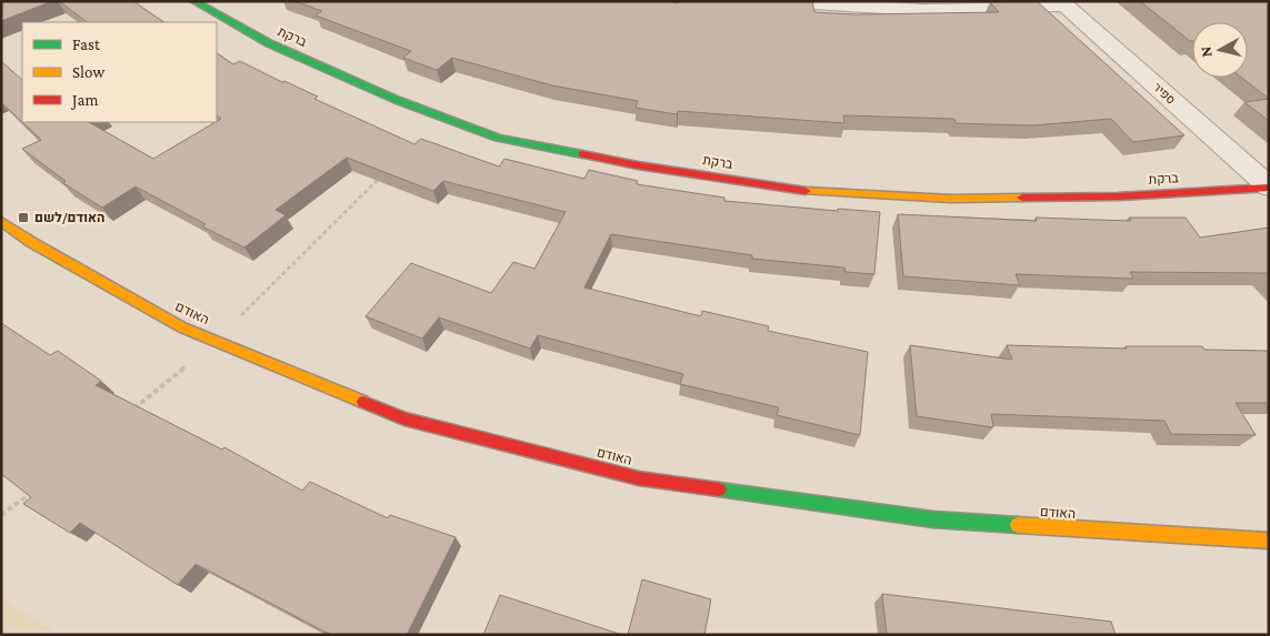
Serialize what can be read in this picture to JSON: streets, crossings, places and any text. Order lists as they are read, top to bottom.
{
  "streets": {
    "street": ["ברקת", "ספיר", "האודם"]
  },
  "crossings": [
    ["ברקת", "ספיר"]
  ],
  "places": {
    "transit": ["האודם/לשם"]
  },
  "legend": ["Fast", "Slow", "Jam"],
  "north": "left"
}
